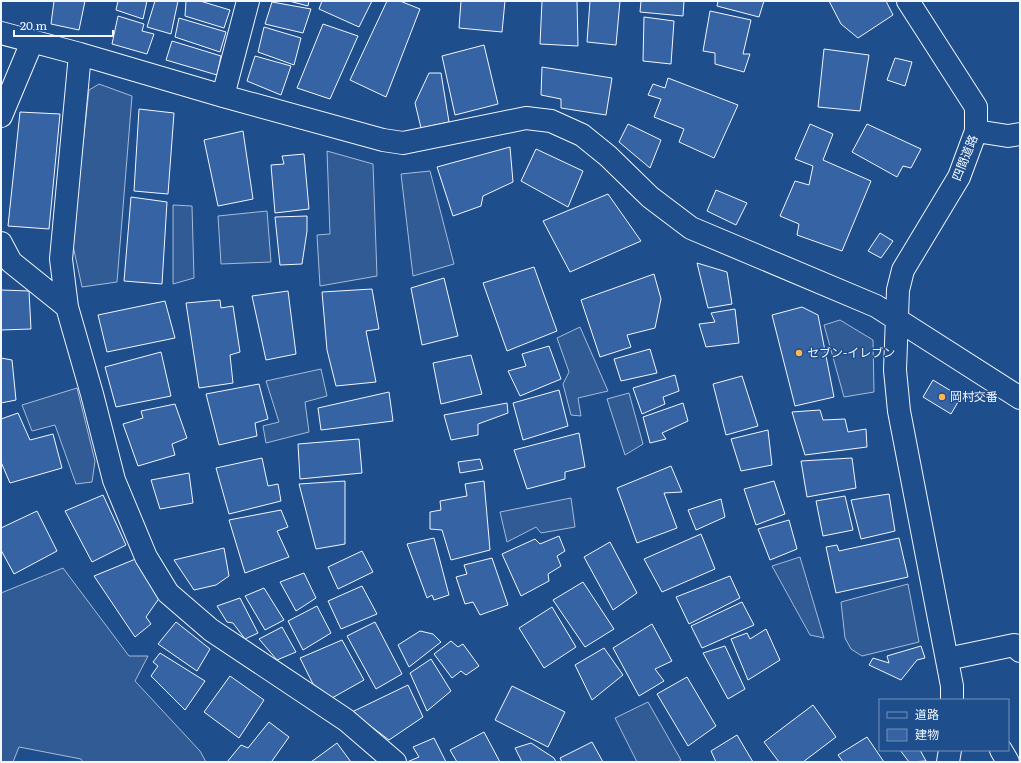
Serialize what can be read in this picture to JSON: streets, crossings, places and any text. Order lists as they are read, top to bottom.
{
  "streets": {
    "street": ["四間道路"]
  },
  "places": ["セブン-イレブン", "岡村交番"],
  "legend": ["道路", "建物"],
  "scale_bar": "20 m"
}
